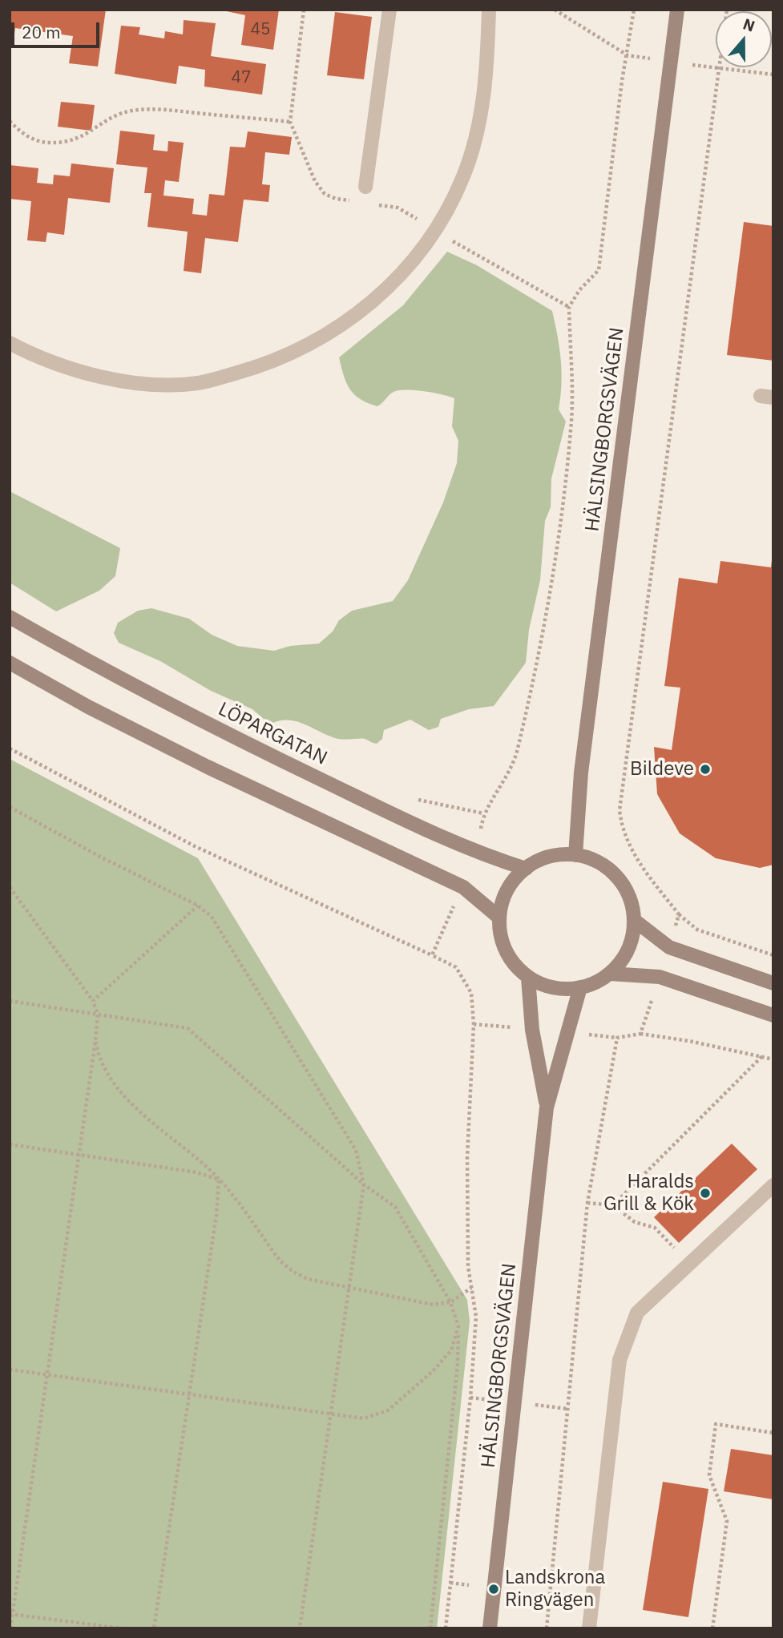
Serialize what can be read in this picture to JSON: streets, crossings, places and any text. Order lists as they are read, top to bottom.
{
  "streets": {
    "street": ["HÄLSINGBORGSVÄGEN", "LÖPARGATAN"]
  },
  "crossings": [
    ["HÄLSINGBORGSVÄGEN", "LÖPARGATAN"]
  ],
  "places": ["Bildeve", "Haralds Grill & Kök", "Landskrona Ringvägen"],
  "house_numbers": ["45", "47"],
  "scale_bar": "20 m",
  "north": "top"
}
